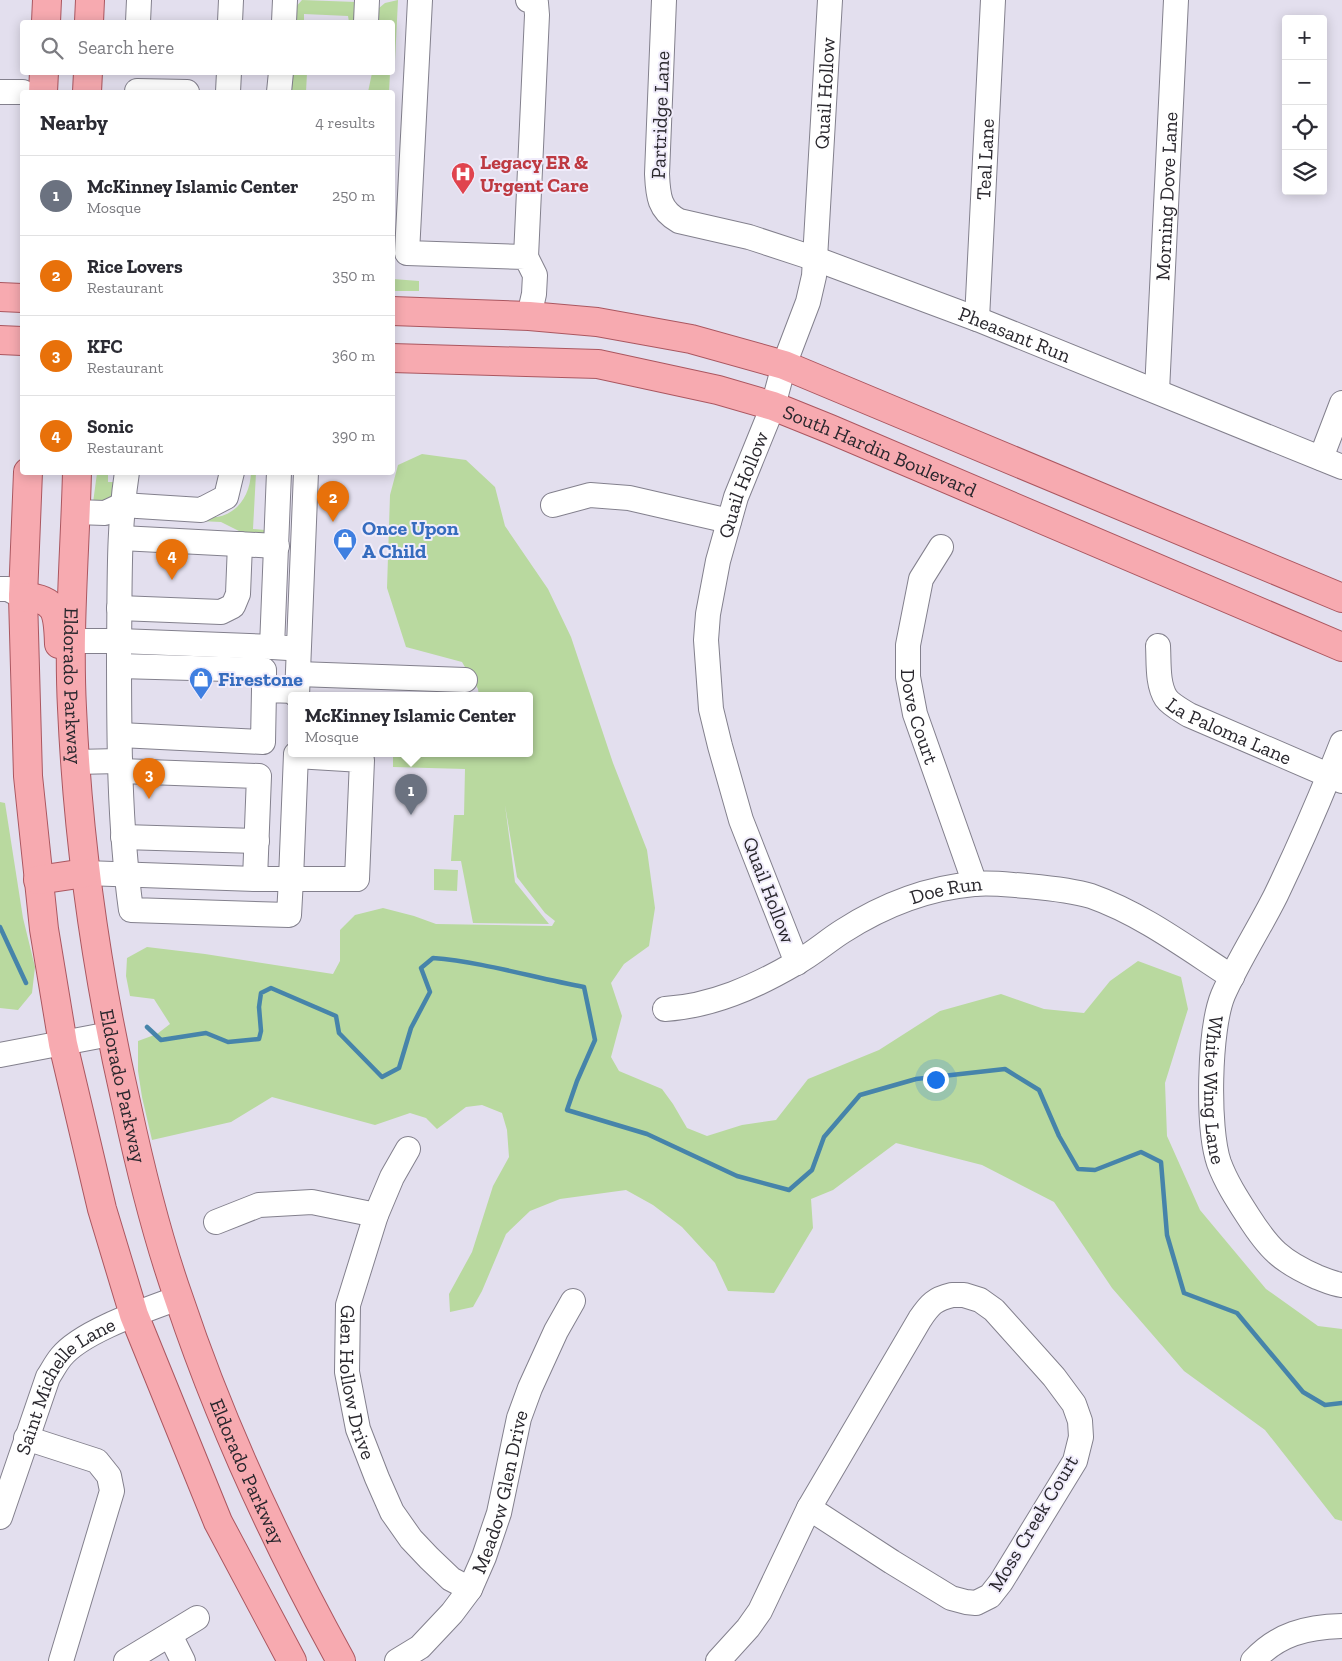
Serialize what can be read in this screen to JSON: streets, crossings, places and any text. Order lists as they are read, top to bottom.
{
  "streets": {
    "main road": ["South Hardin Boulevard", "Eldorado Parkway"],
    "street": [
      "Quail Hollow",
      "Partridge Lane",
      "Teal Lane",
      "Morning Dove Lane",
      "Pheasant Run",
      "Dove Court",
      "La Paloma Lane",
      "Doe Run",
      "White Wing Lane",
      "Glen Hollow Drive",
      "Saint Michelle Lane",
      "Meadow Glen Drive",
      "Moss Creek Court"
    ]
  },
  "crossings": [
    ["Quail Hollow", "Pheasant Run"],
    ["Quail Hollow", "South Hardin Boulevard"],
    ["Quail Hollow", "Doe Run"],
    ["Partridge Lane", "Pheasant Run"],
    ["Teal Lane", "Pheasant Run"],
    ["Morning Dove Lane", "Pheasant Run"],
    ["Eldorado Parkway", "Saint Michelle Lane"],
    ["Dove Court", "Doe Run"],
    ["La Paloma Lane", "White Wing Lane"],
    ["Doe Run", "White Wing Lane"],
    ["Glen Hollow Drive", "Meadow Glen Drive"]
  ],
  "places": {
    "hospital": ["Legacy ER & Urgent Care"],
    "shop": ["Once Upon A Child", "Firestone"]
  },
  "page": {
    "map_buttons": ["+", "−"],
    "search": "Search here",
    "heading": ["Nearby", "4 results"],
    "list": [
      {
        "mark": "1",
        "name": "McKinney Islamic Center",
        "note": "Mosque",
        "value": "250 m"
      },
      {
        "mark": "2",
        "name": "Rice Lovers",
        "note": "Restaurant",
        "value": "350 m"
      },
      {
        "mark": "3",
        "name": "KFC",
        "note": "Restaurant",
        "value": "360 m"
      },
      {
        "mark": "4",
        "name": "Sonic",
        "note": "Restaurant",
        "value": "390 m"
      }
    ],
    "pins": [
      "2",
      "4",
      "3",
      "1"
    ],
    "popup": ["McKinney Islamic Center", "Mosque"]
  }
}
